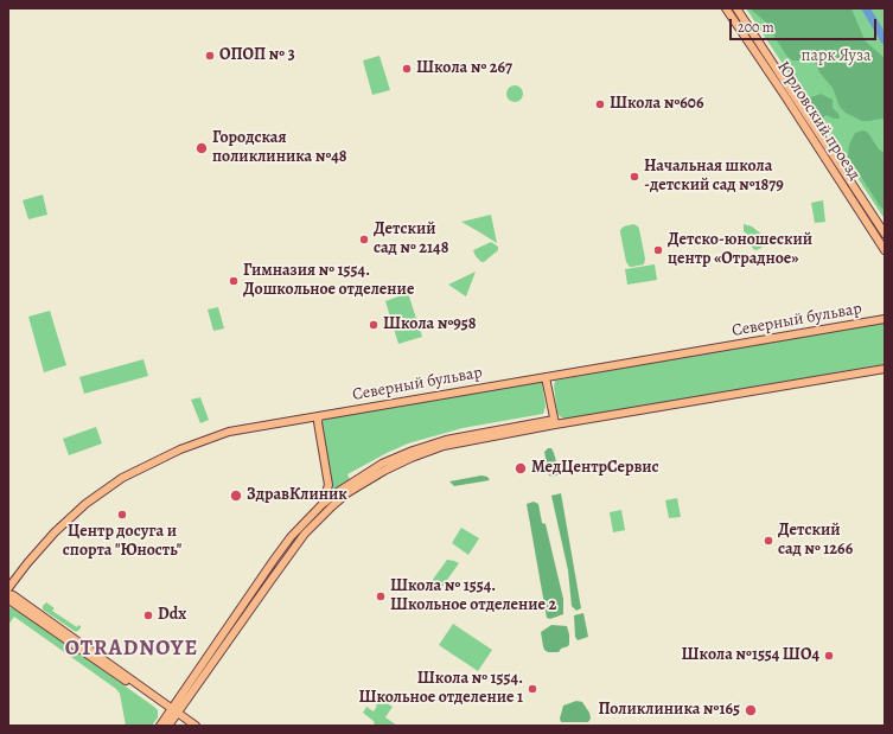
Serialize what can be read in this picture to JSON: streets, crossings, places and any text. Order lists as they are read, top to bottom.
{
  "streets": {
    "main road": ["Юрловский проезд", "Северный бульвар"]
  },
  "districts": ["OTRADNOYE"],
  "parks": ["парк Яуза"],
  "places": [
    "ОПОП № 3",
    "Школа № 267",
    "Школа №606",
    "Городская поликлиника №48",
    "Начальная школа -детский сад №1879",
    "Детский сад № 2148",
    "Детско-юношеский центр «Отрадное»",
    "Гимназия № 1554. Дошкольное отделение",
    "Школа №958",
    "МедЦентрСервис",
    "ЗдравКлиник",
    "Центр досуга и спорта \"Юность\"",
    "Детский сад № 1266",
    "Школа № 1554. Школьное отделение 2",
    "Ddx",
    "Школа №1554 ШО4",
    "Школа № 1554. Школьное отделение 1",
    "Поликлиника №165"
  ],
  "scale_bar": "200 m"
}
